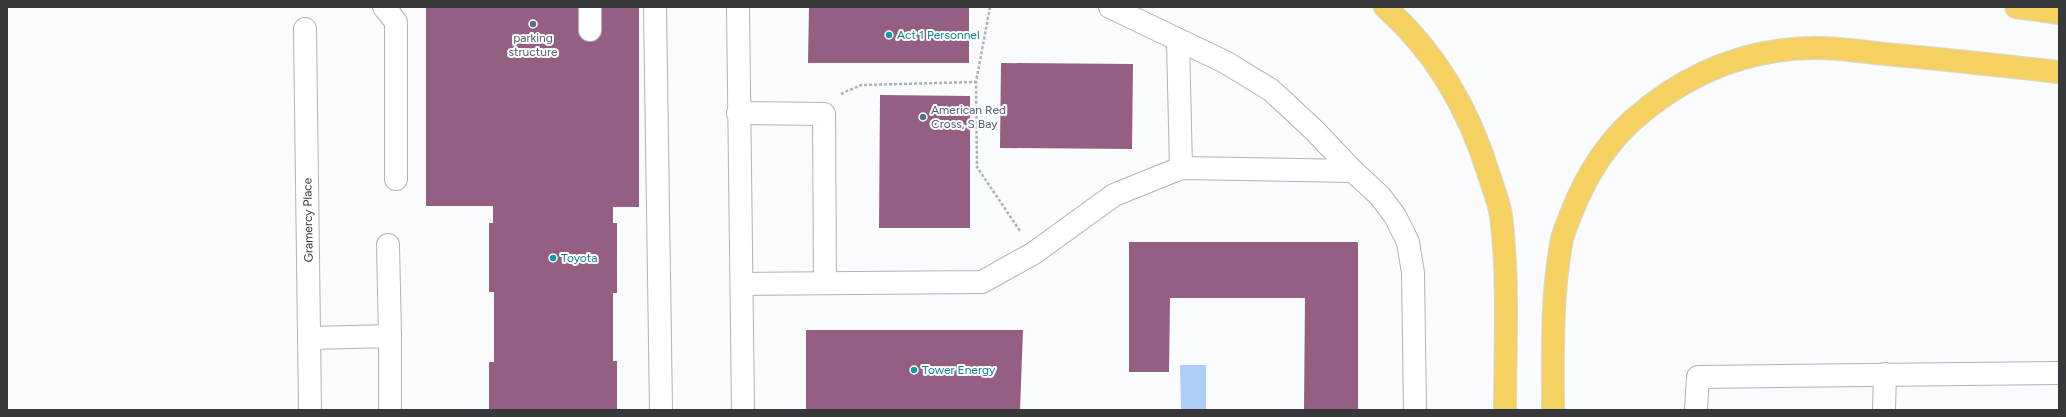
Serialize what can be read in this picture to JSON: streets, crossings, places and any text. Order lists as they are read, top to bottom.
{
  "streets": {
    "street": ["Gramercy Place"]
  },
  "places": [
    "parking structure",
    "Act 1 Personnel",
    "American Red Cross, S Bay",
    "Toyota",
    "Tower Energy"
  ]
}
